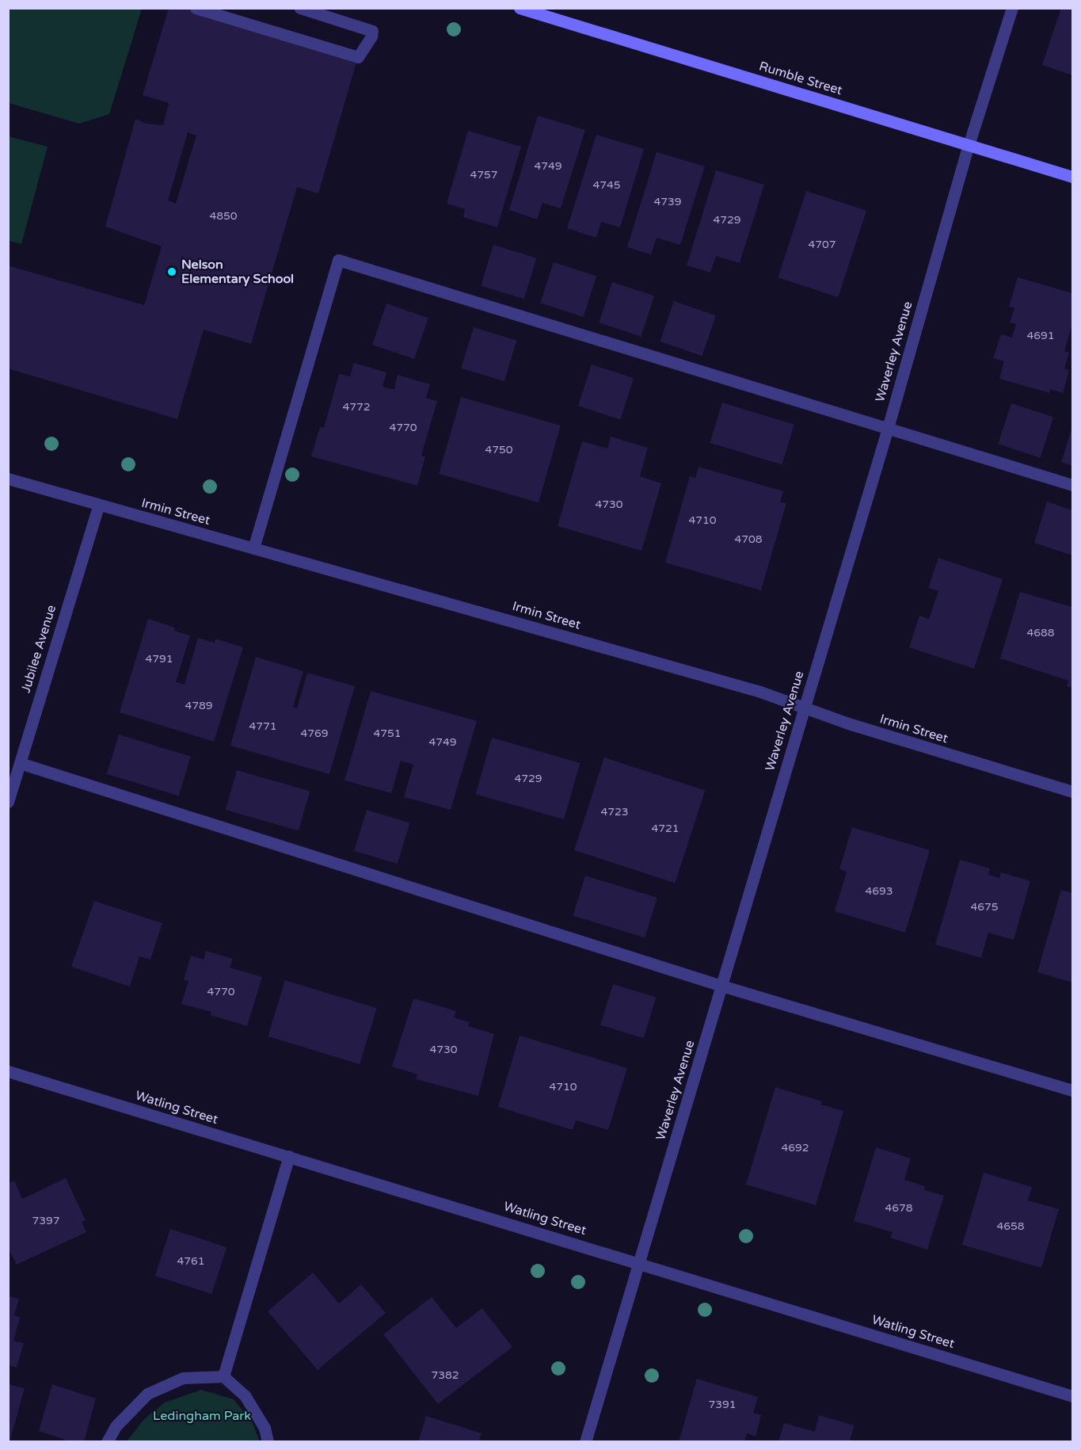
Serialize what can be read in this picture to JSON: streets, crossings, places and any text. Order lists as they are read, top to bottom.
{
  "streets": {
    "street": [
      "Rumble Street",
      "Waverley Avenue",
      "Irmin Street",
      "Jubilee Avenue",
      "Watling Street"
    ]
  },
  "crossings": [
    ["Rumble Street", "Waverley Avenue"],
    ["Waverley Avenue", "Irmin Street"],
    ["Waverley Avenue", "Watling Street"],
    ["Irmin Street", "Jubilee Avenue"]
  ],
  "parks": ["Ledingham Park"],
  "places": ["Nelson Elementary School"],
  "house_numbers": [
    "4749",
    "4757",
    "4745",
    "4739",
    "4850",
    "4729",
    "4707",
    "4691",
    "4772",
    "4770",
    "4750",
    "4730",
    "4710",
    "4708",
    "4688",
    "4791",
    "4789",
    "4771",
    "4769",
    "4751",
    "4749",
    "4729",
    "4723",
    "4721",
    "4693",
    "4675",
    "4770",
    "4730",
    "4710",
    "4692",
    "4678",
    "7397",
    "4658",
    "4761",
    "7382",
    "7391"
  ]
}
